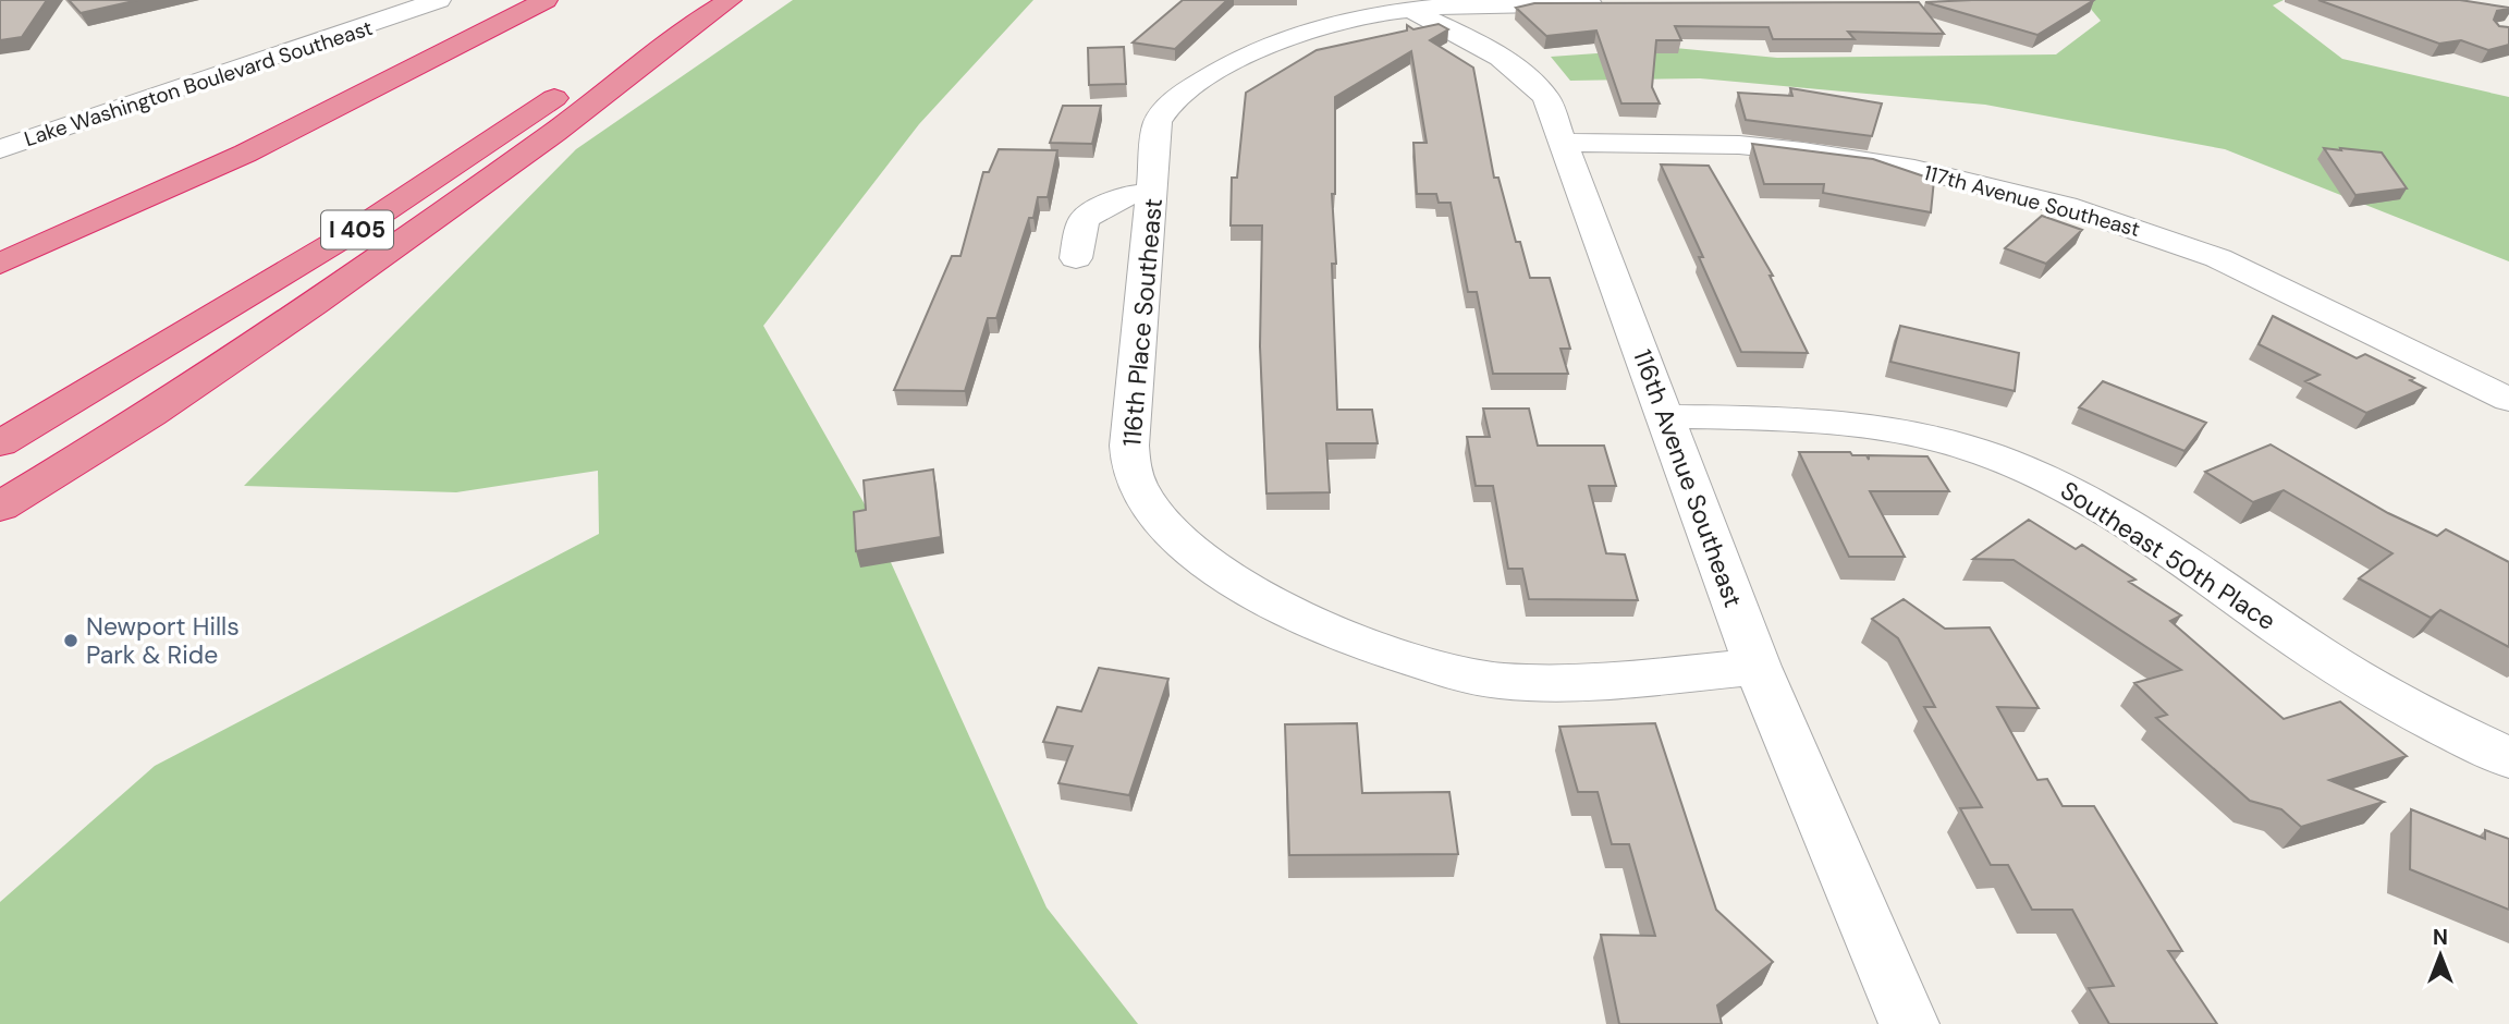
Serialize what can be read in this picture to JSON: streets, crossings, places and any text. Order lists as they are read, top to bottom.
{
  "streets": {
    "highway": ["I 405"],
    "street": [
      "Lake Washington Boulevard Southeast",
      "117th Avenue Southeast",
      "116th Place Southeast",
      "116th Avenue Southeast",
      "Southeast 50th Place"
    ]
  },
  "crossings": [
    ["117th Avenue Southeast", "116th Avenue Southeast"],
    ["116th Place Southeast", "116th Avenue Southeast"],
    ["116th Avenue Southeast", "Southeast 50th Place"]
  ],
  "places": ["Newport Hills Park & Ride"],
  "north": "top"
}
